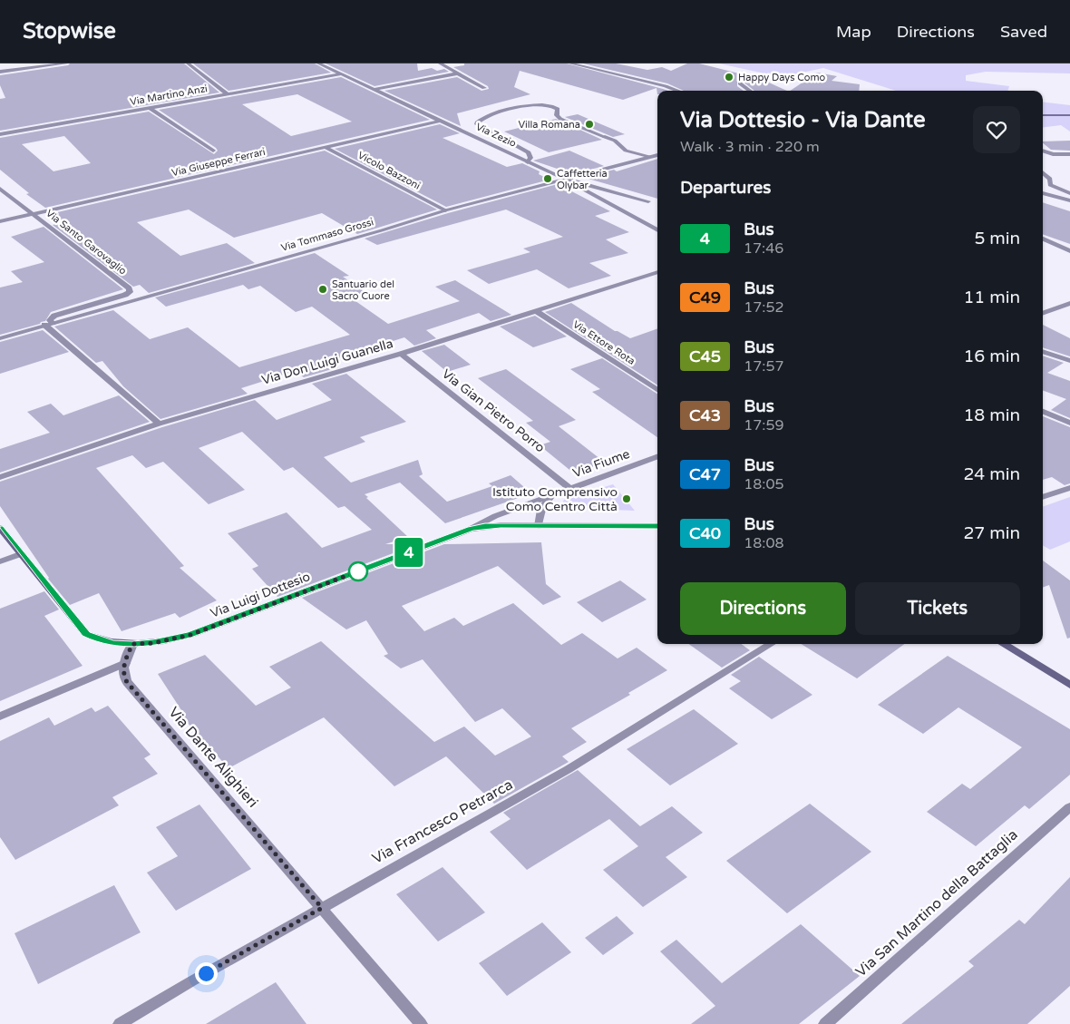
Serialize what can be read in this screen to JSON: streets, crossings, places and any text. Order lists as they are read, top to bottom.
{
  "streets": {
    "main road": ["Via Luigi Dottesio"],
    "street": [
      "Via Martino Anzi",
      "Via Zezio",
      "Via Giuseppe Ferrari",
      "Vicolo Bazzoni",
      "Via Tommaso Grossi",
      "Via Santo Garovaglio",
      "Via Ettore Rota",
      "Via Don Luigi Guanella",
      "Via Gian Pietro Porro",
      "Via Fiume",
      "Via Dante Alighieri",
      "Via Francesco Petrarca",
      "Via San Martino della Battaglia"
    ]
  },
  "crossings": [
    ["Via Martino Anzi", "Via Zezio"],
    ["Via Zezio", "Via Giuseppe Ferrari"],
    ["Via Zezio", "Via Tommaso Grossi"],
    ["Via Giuseppe Ferrari", "Vicolo Bazzoni"],
    ["Via Giuseppe Ferrari", "Via Santo Garovaglio"],
    ["Vicolo Bazzoni", "Via Tommaso Grossi"],
    ["Via Tommaso Grossi", "Via Santo Garovaglio"],
    ["Via Ettore Rota", "Via Don Luigi Guanella"],
    ["Via Don Luigi Guanella", "Via Gian Pietro Porro"],
    ["Via Gian Pietro Porro", "Via Fiume"],
    ["Via Fiume", "Via Luigi Dottesio"],
    ["Via Dante Alighieri", "Via Francesco Petrarca"]
  ],
  "places": [
    "Happy Days Como",
    "Villa Romana",
    "Caffetteria Olybar",
    "Santuario del Sacro Cuore",
    "Istituto Comprensivo Como Centro Città"
  ],
  "lines": ["bus line 4"],
  "page": {
    "header": "Stopwise",
    "nav": ["Map", "Directions", "Saved"],
    "on_map": "4",
    "heading": [
      ["Via Dottesio - Via Dante", "Walk · 3 min · 220 m"],
      "Departures"
    ],
    "list": [
      {
        "mark": "4",
        "name": "Bus",
        "note": "17:46",
        "value": "5 min"
      },
      {
        "mark": "C49",
        "name": "Bus",
        "note": "17:52",
        "value": "11 min"
      },
      {
        "mark": "C45",
        "name": "Bus",
        "note": "17:57",
        "value": "16 min"
      },
      {
        "mark": "C43",
        "name": "Bus",
        "note": "17:59",
        "value": "18 min"
      },
      {
        "mark": "C47",
        "name": "Bus",
        "note": "18:05",
        "value": "24 min"
      },
      {
        "mark": "C40",
        "name": "Bus",
        "note": "18:08",
        "value": "27 min"
      }
    ],
    "buttons": ["Directions", "Tickets"]
  }
}
